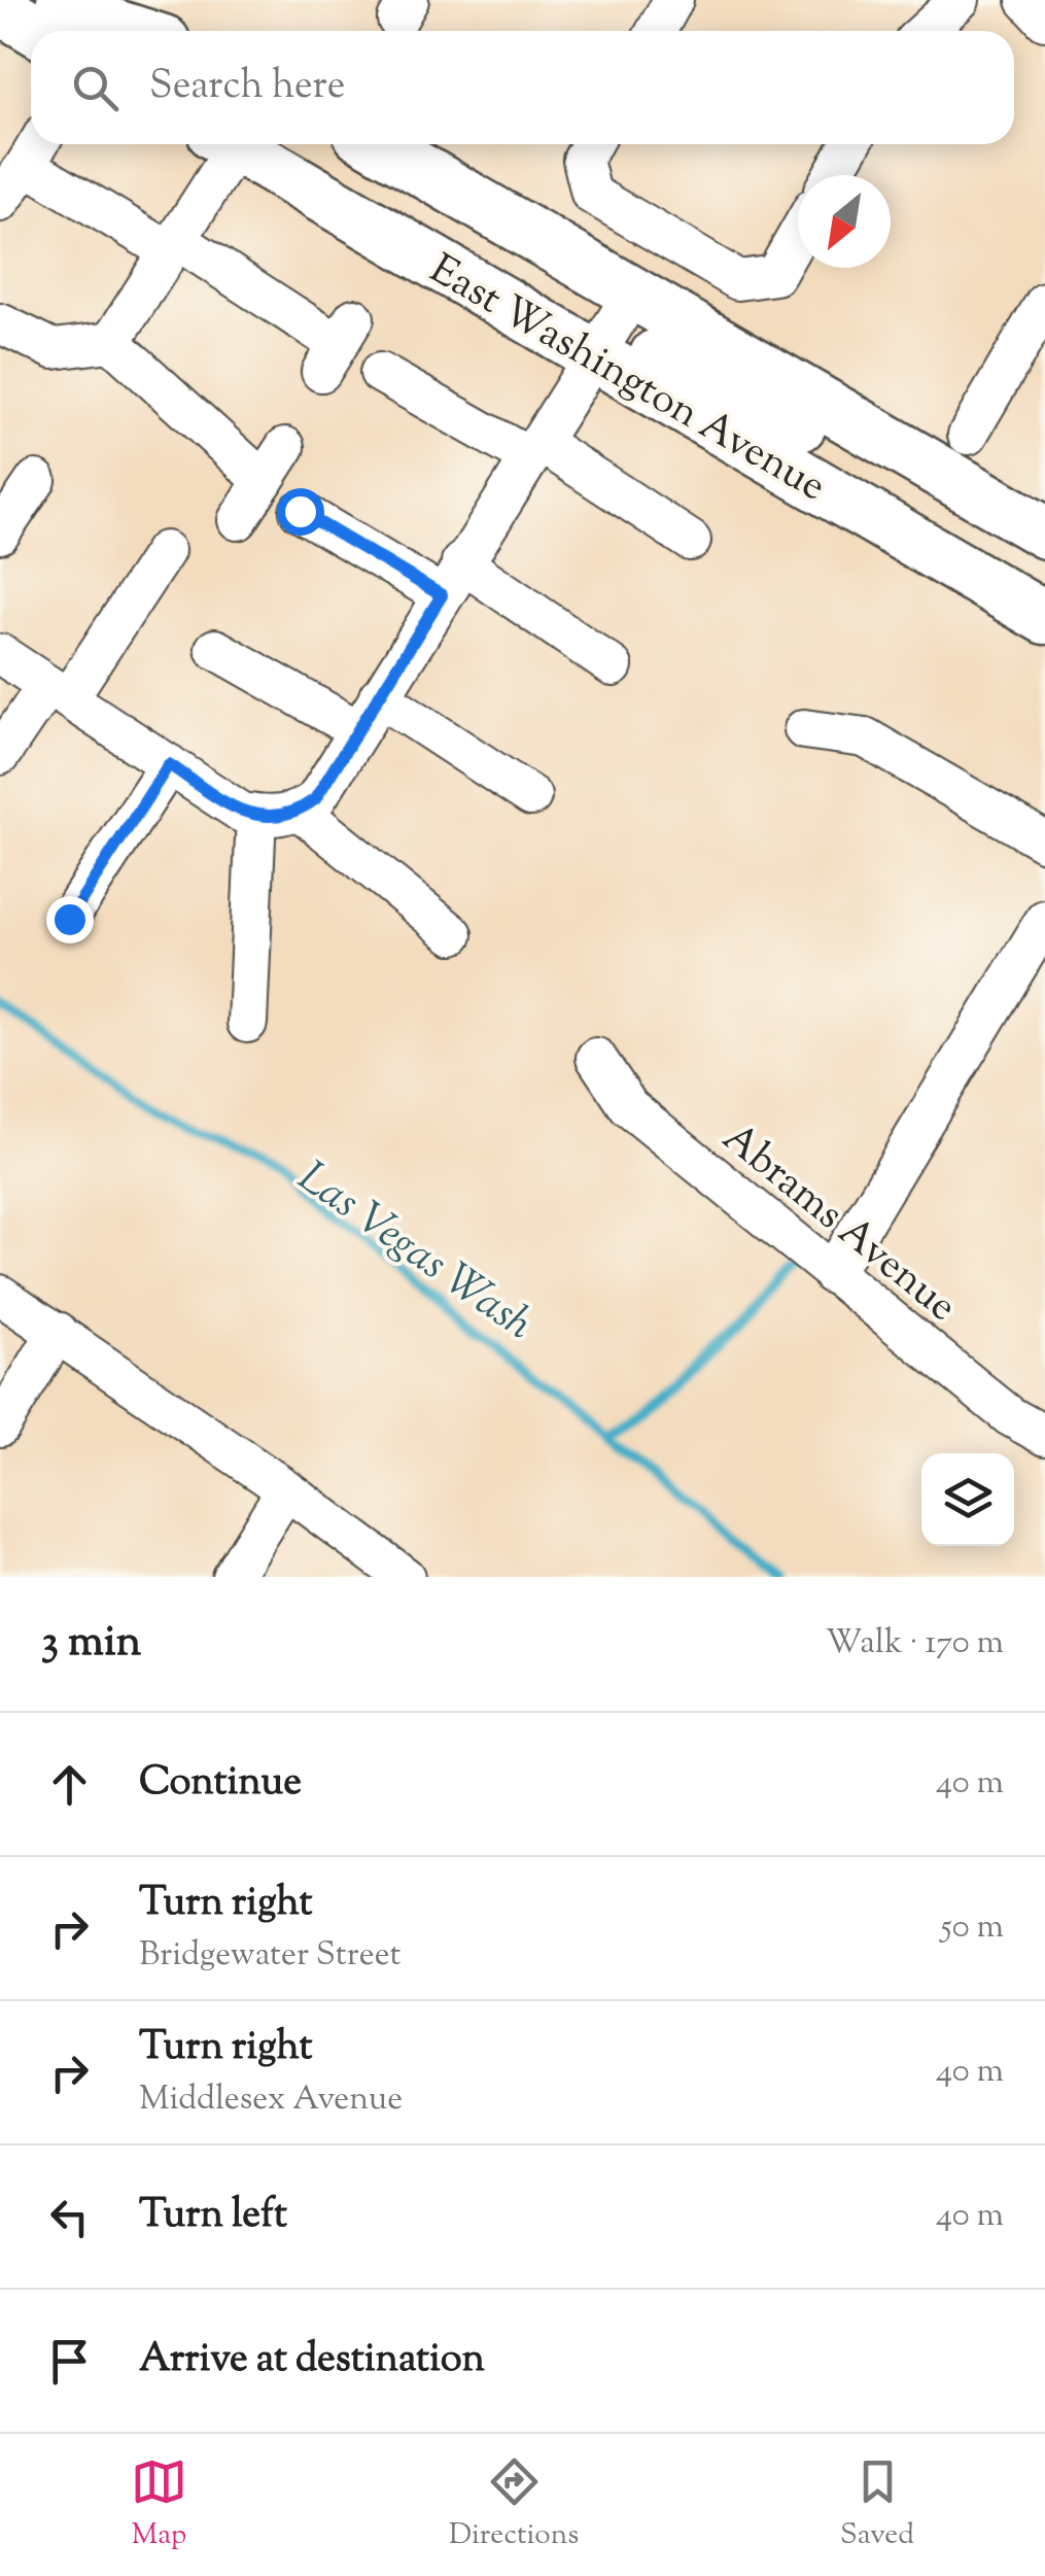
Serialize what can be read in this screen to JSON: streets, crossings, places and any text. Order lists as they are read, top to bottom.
{
  "streets": {
    "main road": ["East Washington Avenue"],
    "street": ["Abrams Avenue"]
  },
  "water": ["Las Vegas Wash"],
  "north": "bottom left",
  "page": {
    "search": "Search here",
    "heading": ["3 min", "Walk · 170 m"],
    "list": [
      ["Continue", "40 m"],
      ["Turn right", "Bridgewater Street", "50 m"],
      ["Turn right", "Middlesex Avenue", "40 m"],
      ["Turn left", "40 m"],
      "Arrive at destination"
    ],
    "nav": ["Map", "Directions", "Saved"]
  }
}
